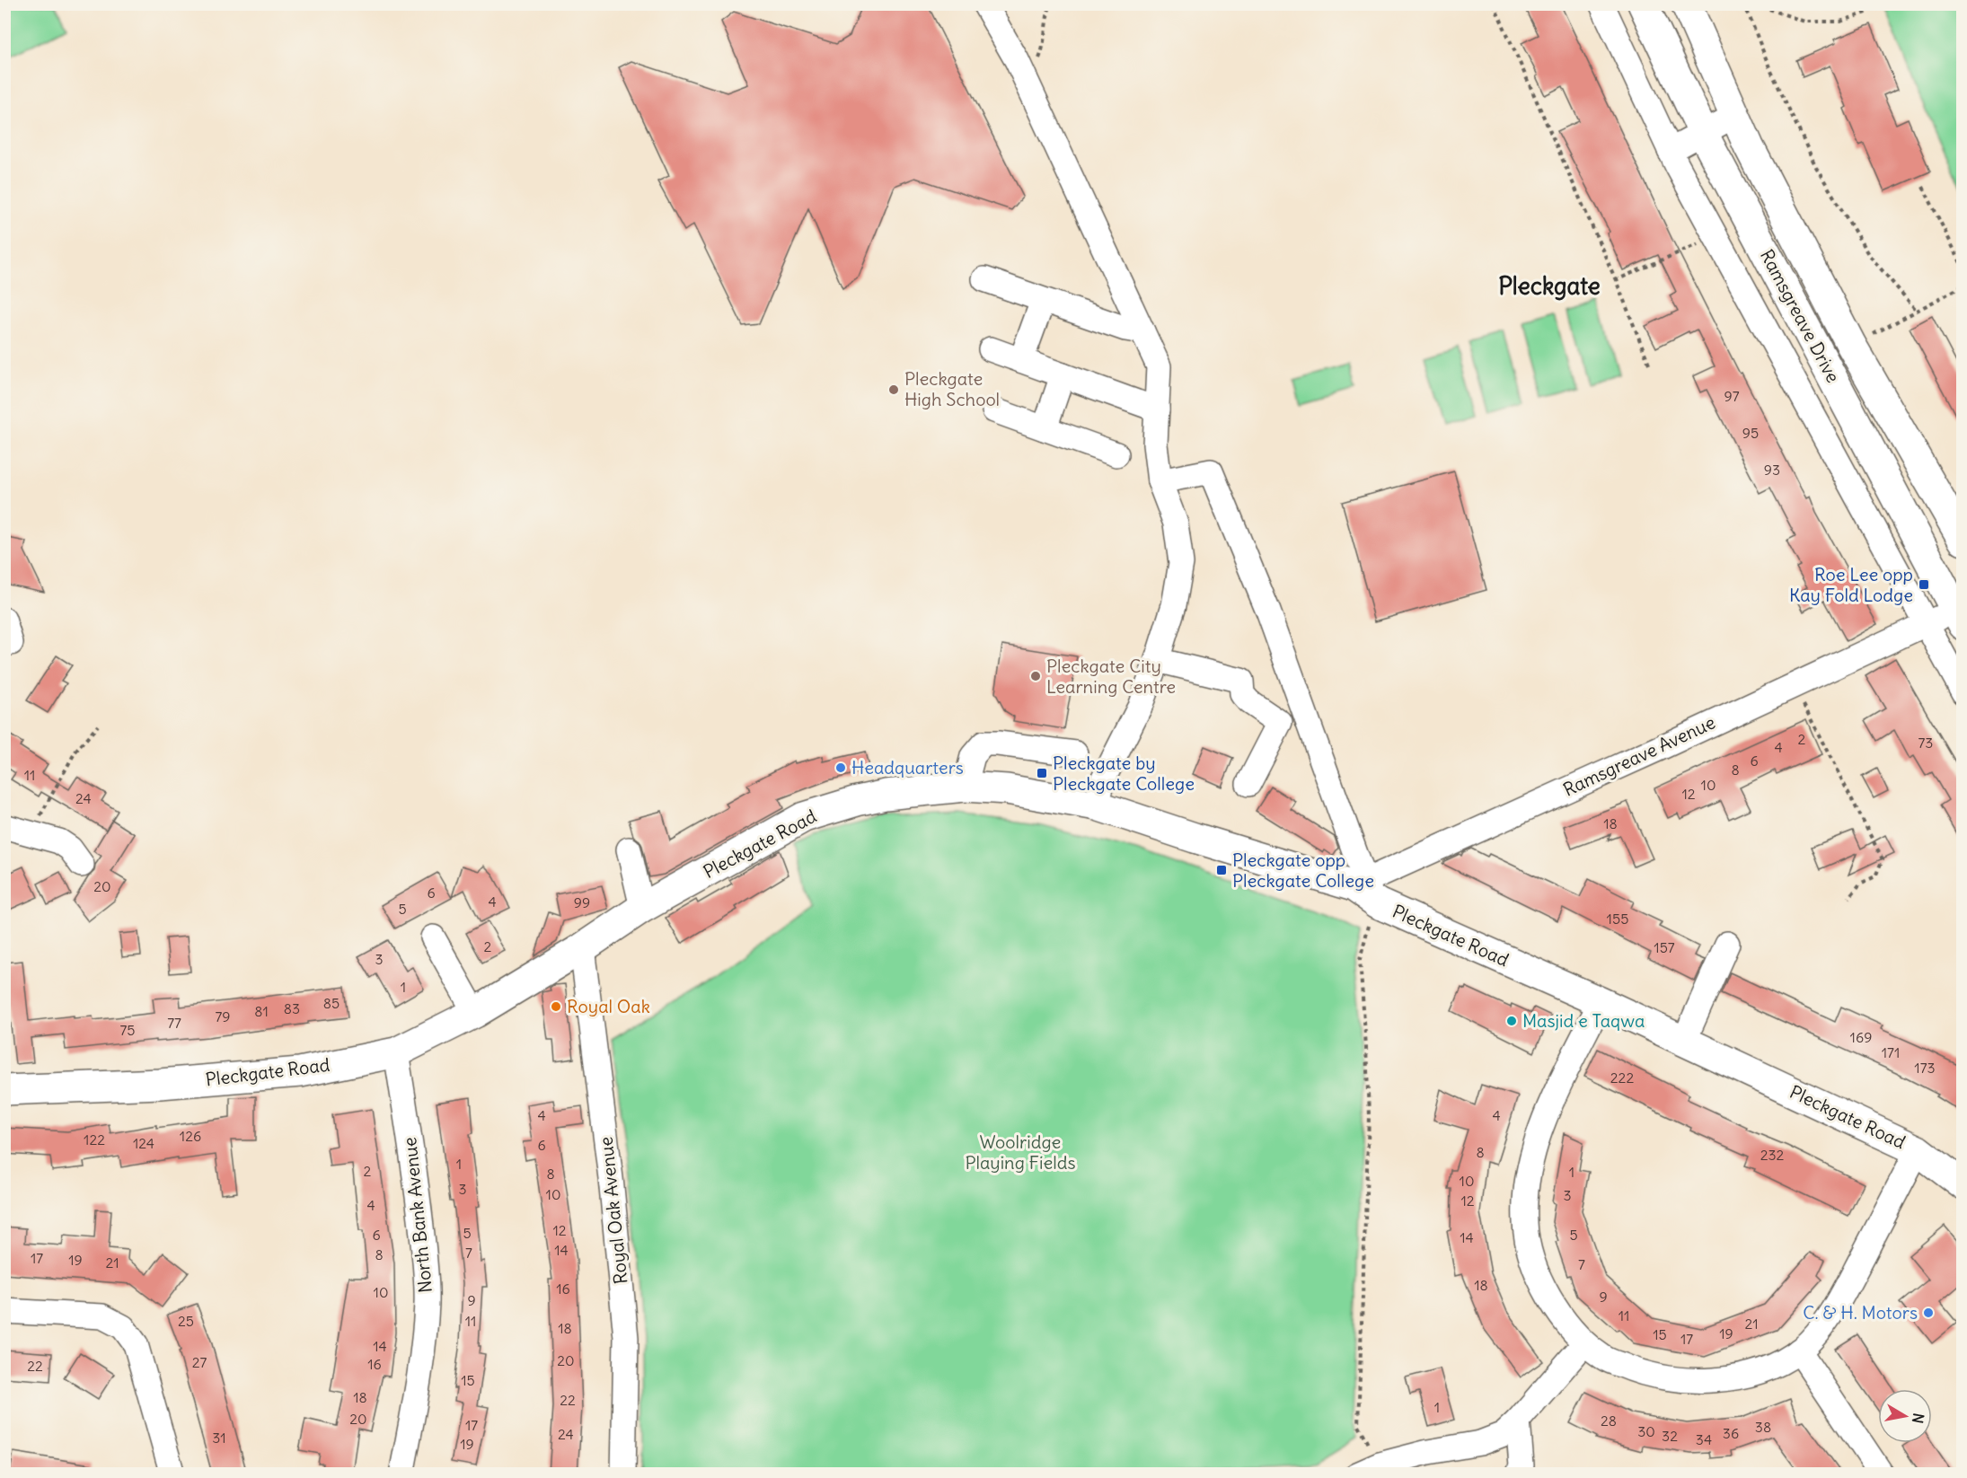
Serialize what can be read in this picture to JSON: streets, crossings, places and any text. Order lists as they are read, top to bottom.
{
  "streets": {
    "main road": ["Ramsgreave Drive", "Pleckgate Road"],
    "street": ["Ramsgreave Avenue", "Royal Oak Avenue", "North Bank Avenue"]
  },
  "crossings": [
    ["Ramsgreave Drive", "Ramsgreave Avenue"],
    ["Ramsgreave Avenue", "Pleckgate Road"],
    ["Pleckgate Road", "Royal Oak Avenue"],
    ["Pleckgate Road", "North Bank Avenue"]
  ],
  "districts": ["Pleckgate"],
  "parks": ["Woolridge Playing Fields"],
  "places": {
    "other": [
      "Pleckgate High School",
      "Pleckgate City Learning Centre",
      "Headquarters",
      "Royal Oak",
      "Masjid e Taqwa",
      "C. & H. Motors"
    ],
    "transit": ["Roe Lee opp Kay Fold Lodge", "Pleckgate by Pleckgate College", "Pleckgate opp Pleckgate College"]
  },
  "house_numbers": [
    "97",
    "95",
    "93",
    "2",
    "73",
    "4",
    "6",
    "8",
    "11",
    "10",
    "12",
    "24",
    "18",
    "20",
    "6",
    "4",
    "99",
    "5",
    "155",
    "2",
    "157",
    "3",
    "1",
    "85",
    "83",
    "81",
    "79",
    "77",
    "75",
    "169",
    "171",
    "173",
    "222",
    "4",
    "4",
    "126",
    "122",
    "124",
    "6",
    "8",
    "232",
    "1",
    "2",
    "1",
    "8",
    "10",
    "3",
    "10",
    "3",
    "12",
    "4",
    "12",
    "5",
    "6",
    "5",
    "14",
    "14",
    "7",
    "8",
    "17",
    "19",
    "21",
    "7",
    "18",
    "16",
    "10",
    "9",
    "9",
    "11",
    "25",
    "11",
    "21",
    "18",
    "19",
    "15",
    "17",
    "14",
    "20",
    "27",
    "16",
    "22",
    "15",
    "18",
    "22",
    "1",
    "20",
    "28",
    "17",
    "38",
    "30",
    "36",
    "24",
    "32",
    "31",
    "34",
    "19"
  ],
  "north": "right"
}
